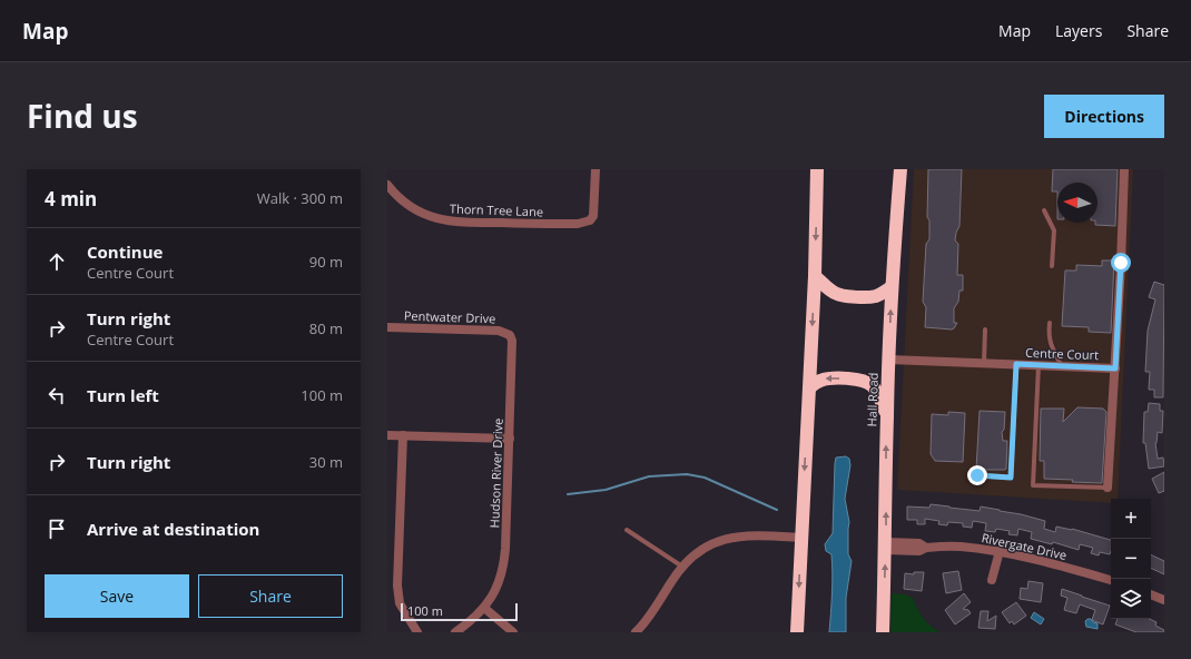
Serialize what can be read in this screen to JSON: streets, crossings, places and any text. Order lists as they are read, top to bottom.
{
  "streets": {
    "highway": ["Hall Road"],
    "street": [
      "Thorn Tree Lane",
      "Pentwater Drive",
      "Centre Court",
      "Hudson River Drive",
      "Rivergate Drive"
    ]
  },
  "crossings": [
    ["Pentwater Drive", "Hudson River Drive"],
    ["Centre Court", "Hall Road"],
    ["Hall Road", "Rivergate Drive"]
  ],
  "scale_bar": "100 m",
  "north": "left",
  "page": {
    "header": "Map",
    "nav": ["Map", "Layers", "Share"],
    "title": "Find us",
    "buttons": [
      "Directions",
      ["Save", "Share"]
    ],
    "heading": ["4 min", "Walk · 300 m"],
    "list": [
      ["Continue", "Centre Court", "90 m"],
      ["Turn right", "Centre Court", "80 m"],
      ["Turn left", "100 m"],
      ["Turn right", "30 m"],
      "Arrive at destination"
    ],
    "map_buttons": ["+", "−"],
    "scale": "100 m"
  }
}
